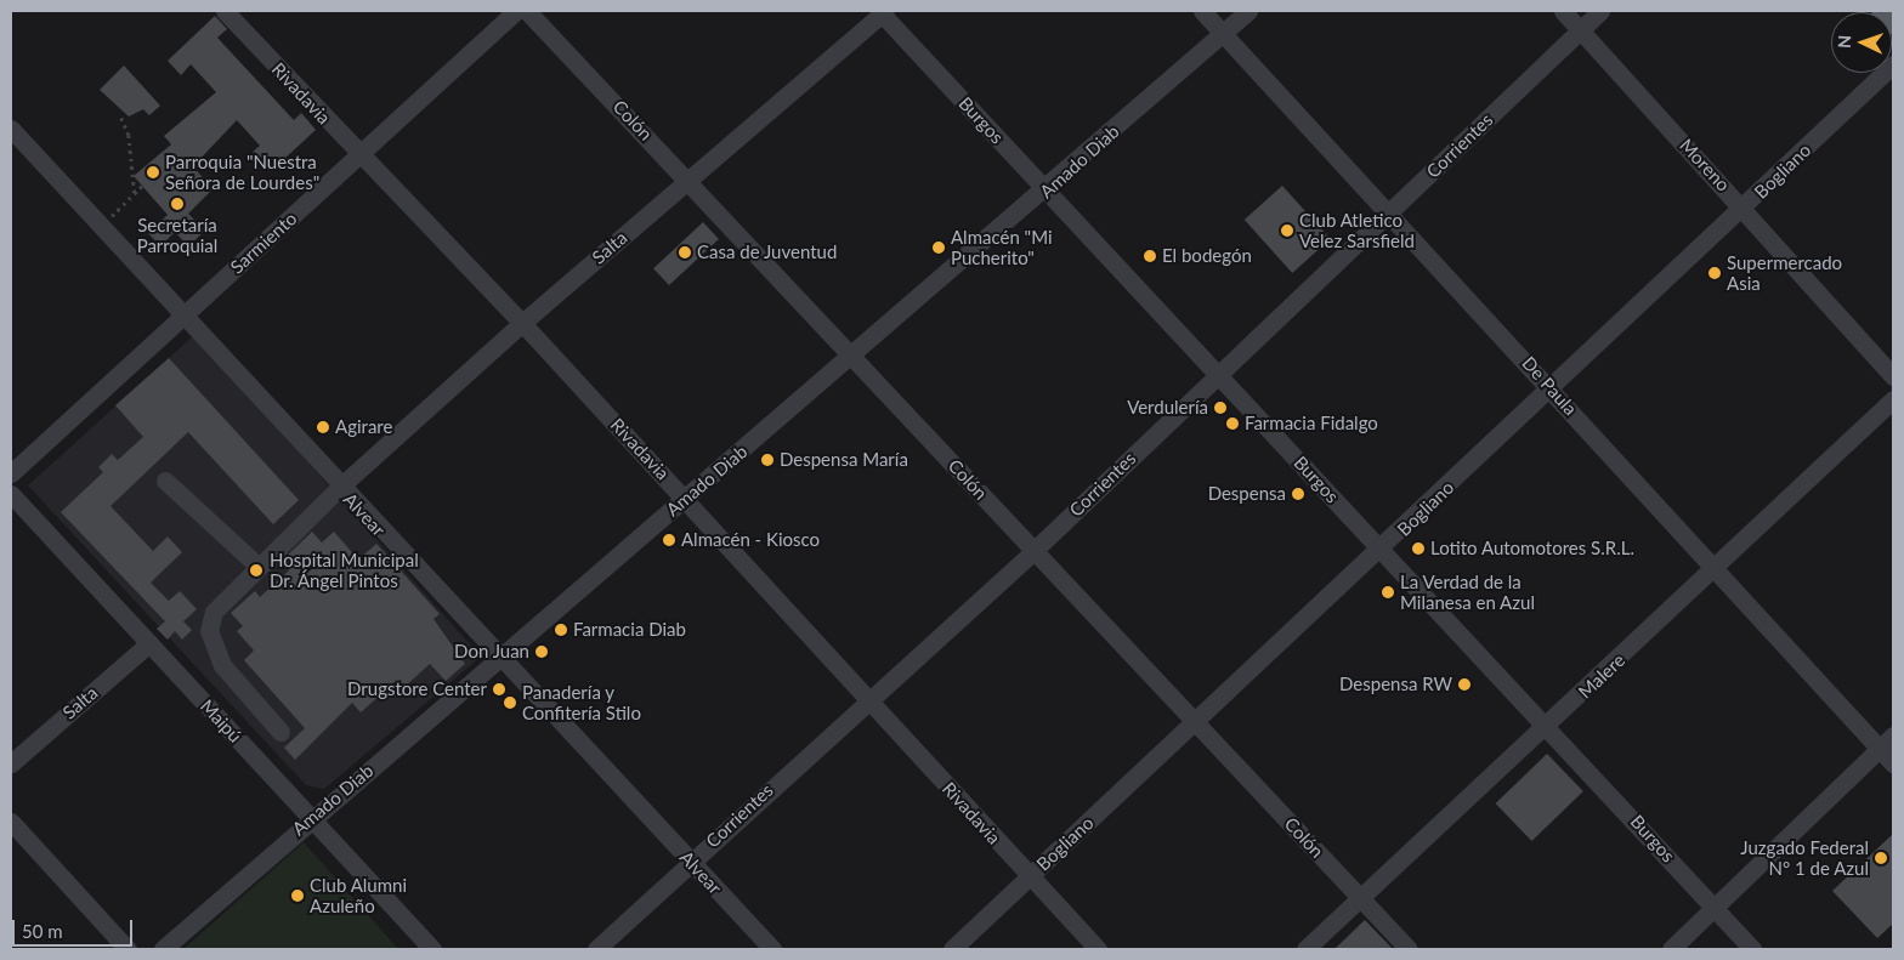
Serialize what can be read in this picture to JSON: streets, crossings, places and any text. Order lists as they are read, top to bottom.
{
  "streets": {
    "street": [
      "Rivadavia",
      "Colón",
      "Burgos",
      "Corrientes",
      "Amado Diab",
      "Moreno",
      "Bogliano",
      "Sarmiento",
      "Salta",
      "De Paula",
      "Alvear",
      "Malere",
      "Maipú"
    ]
  },
  "crossings": [
    ["Rivadavia", "Corrientes"],
    ["Rivadavia", "Amado Diab"],
    ["Rivadavia", "Bogliano"],
    ["Rivadavia", "Sarmiento"],
    ["Rivadavia", "Salta"],
    ["Colón", "Corrientes"],
    ["Colón", "Amado Diab"],
    ["Colón", "Bogliano"],
    ["Colón", "Salta"],
    ["Colón", "Malere"],
    ["Burgos", "Corrientes"],
    ["Burgos", "Amado Diab"],
    ["Burgos", "Bogliano"],
    ["Burgos", "Salta"],
    ["Burgos", "Malere"],
    ["Corrientes", "Moreno"],
    ["Corrientes", "De Paula"],
    ["Corrientes", "Alvear"],
    ["Amado Diab", "De Paula"],
    ["Amado Diab", "Alvear"],
    ["Amado Diab", "Maipú"],
    ["Moreno", "Bogliano"],
    ["Bogliano", "De Paula"],
    ["Sarmiento", "Alvear"],
    ["Salta", "Alvear"],
    ["Salta", "Maipú"],
    ["De Paula", "Malere"]
  ],
  "places": [
    "Parroquia \"Nuestra Señora de Lourdes\"",
    "Secretaría Parroquial",
    "Club Atletico Velez Sarsfield",
    "Almacén \"Mi Pucherito\"",
    "Casa de Juventud",
    "El bodegón",
    "Supermercado Asia",
    "Verdulería",
    "Farmacia Fidalgo",
    "Agirare",
    "Despensa María",
    "Despensa",
    "Almacén - Kiosco",
    "Lotito Automotores S.R.L.",
    "Hospital Municipal Dr. Ángel Pintos",
    "La Verdad de la Milanesa en Azul",
    "Farmacia Diab",
    "Don Juan",
    "Despensa RW",
    "Drugstore Center",
    "Panadería y Confitería Stilo",
    "Juzgado Federal N° 1 de Azul",
    "Club Alumni Azuleño"
  ],
  "scale_bar": "50 m",
  "north": "left"
}
